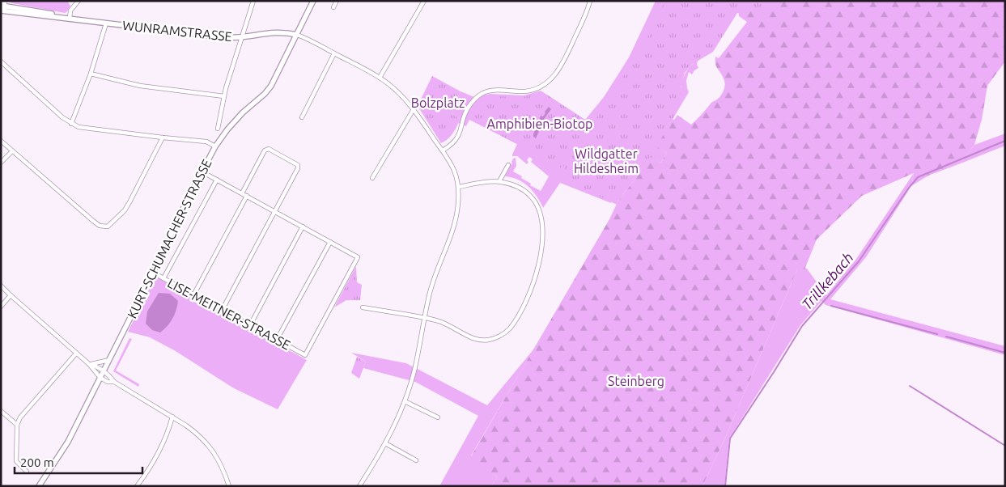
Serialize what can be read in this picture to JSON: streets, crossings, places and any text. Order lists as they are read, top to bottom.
{
  "streets": {
    "main road": ["WUNRAMSTRASSE", "KURT-SCHUMACHER-STRASSE"],
    "street": ["LISE-MEITNER-STRASSE"]
  },
  "crossings": [
    ["WUNRAMSTRASSE", "KURT-SCHUMACHER-STRASSE"],
    ["KURT-SCHUMACHER-STRASSE", "LISE-MEITNER-STRASSE"]
  ],
  "water": ["Trillkebach"],
  "parks": [
    "Bolzplatz",
    "Amphibien-Biotop",
    "Wildgatter Hildesheim",
    "Steinberg"
  ],
  "scale_bar": "200 m"
}
